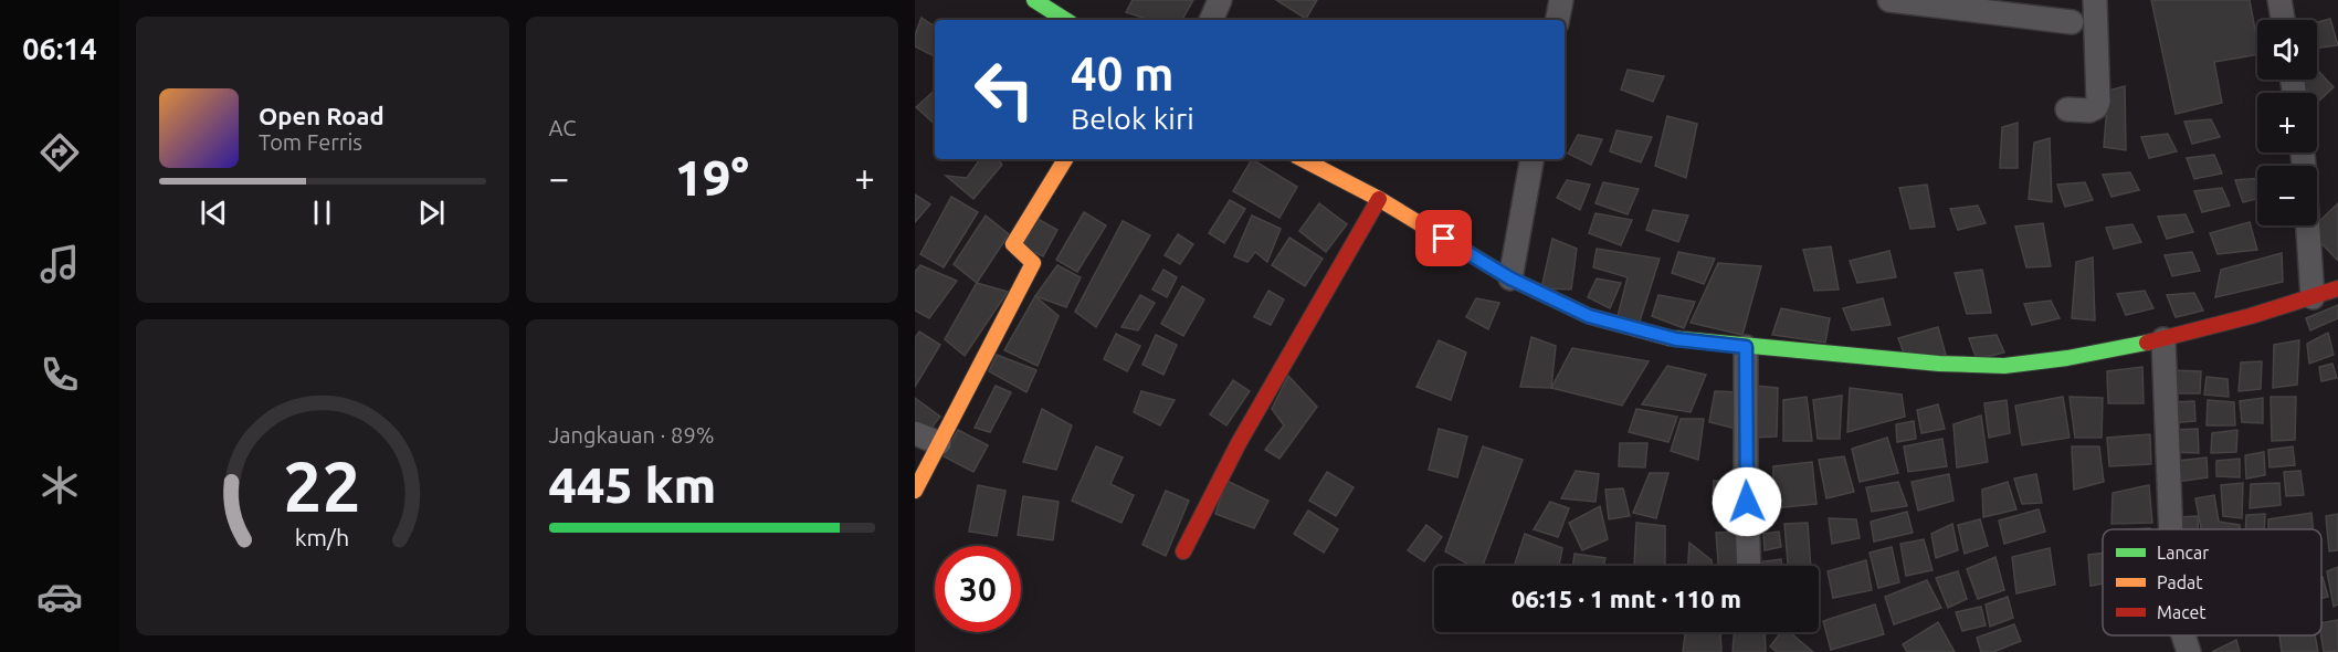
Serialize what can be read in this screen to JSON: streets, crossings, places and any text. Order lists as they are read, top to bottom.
{
  "legend": ["Lancar", "Padat", "Macet"],
  "page": {
    "tabs": "06:14",
    "tile": [
      "AC",
      ["Jangkauan · 89%", "445 km"]
    ],
    "map_buttons": ["+", "−"],
    "turn": ["40 m", "Belok kiri"],
    "song": ["Open Road", "Tom Ferris"],
    "heat": ["−", "19°", "+"],
    "limit": "30",
    "trip": "06:15 · 1 mnt · 110 m",
    "gauge": ["22", "km/h"]
  }
}
